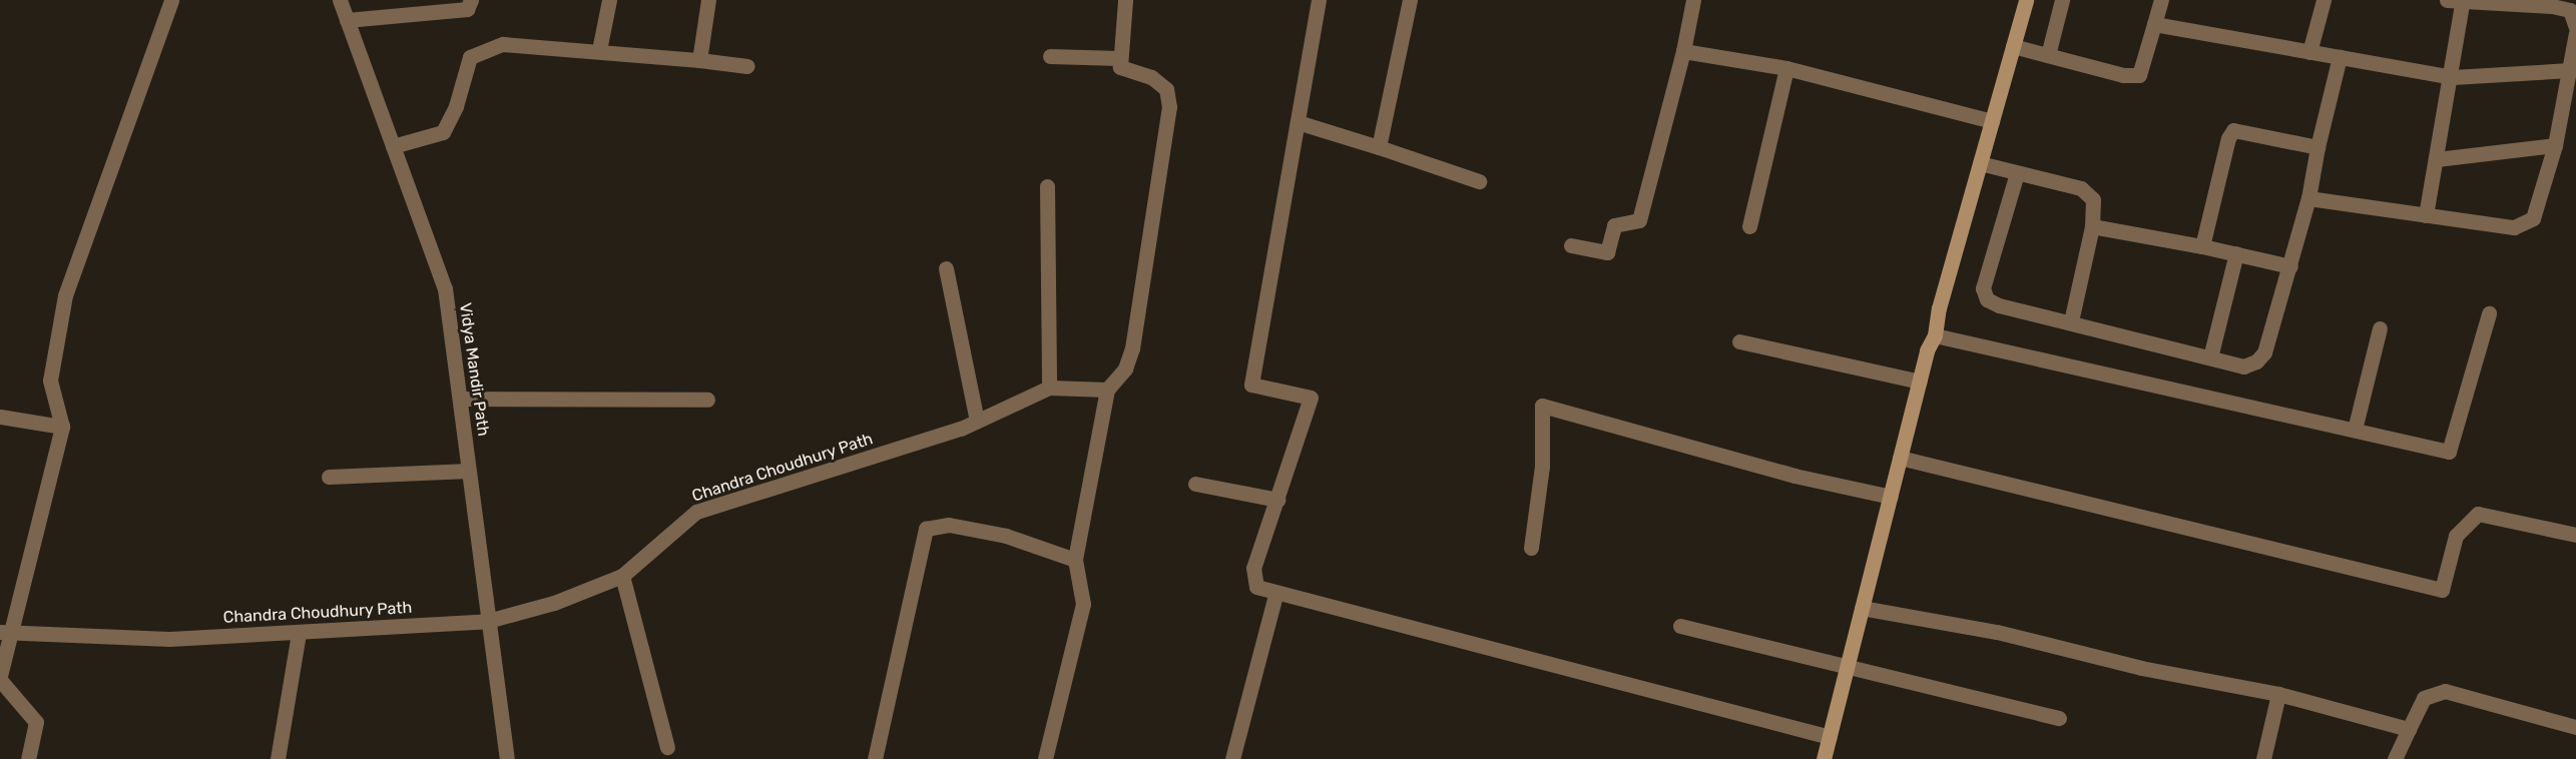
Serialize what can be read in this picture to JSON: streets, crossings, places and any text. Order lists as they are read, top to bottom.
{
  "streets": {
    "street": ["Vidya Mandir Path", "Chandra Choudhury Path"]
  },
  "crossings": [
    ["Vidya Mandir Path", "Chandra Choudhury Path"]
  ]
}
